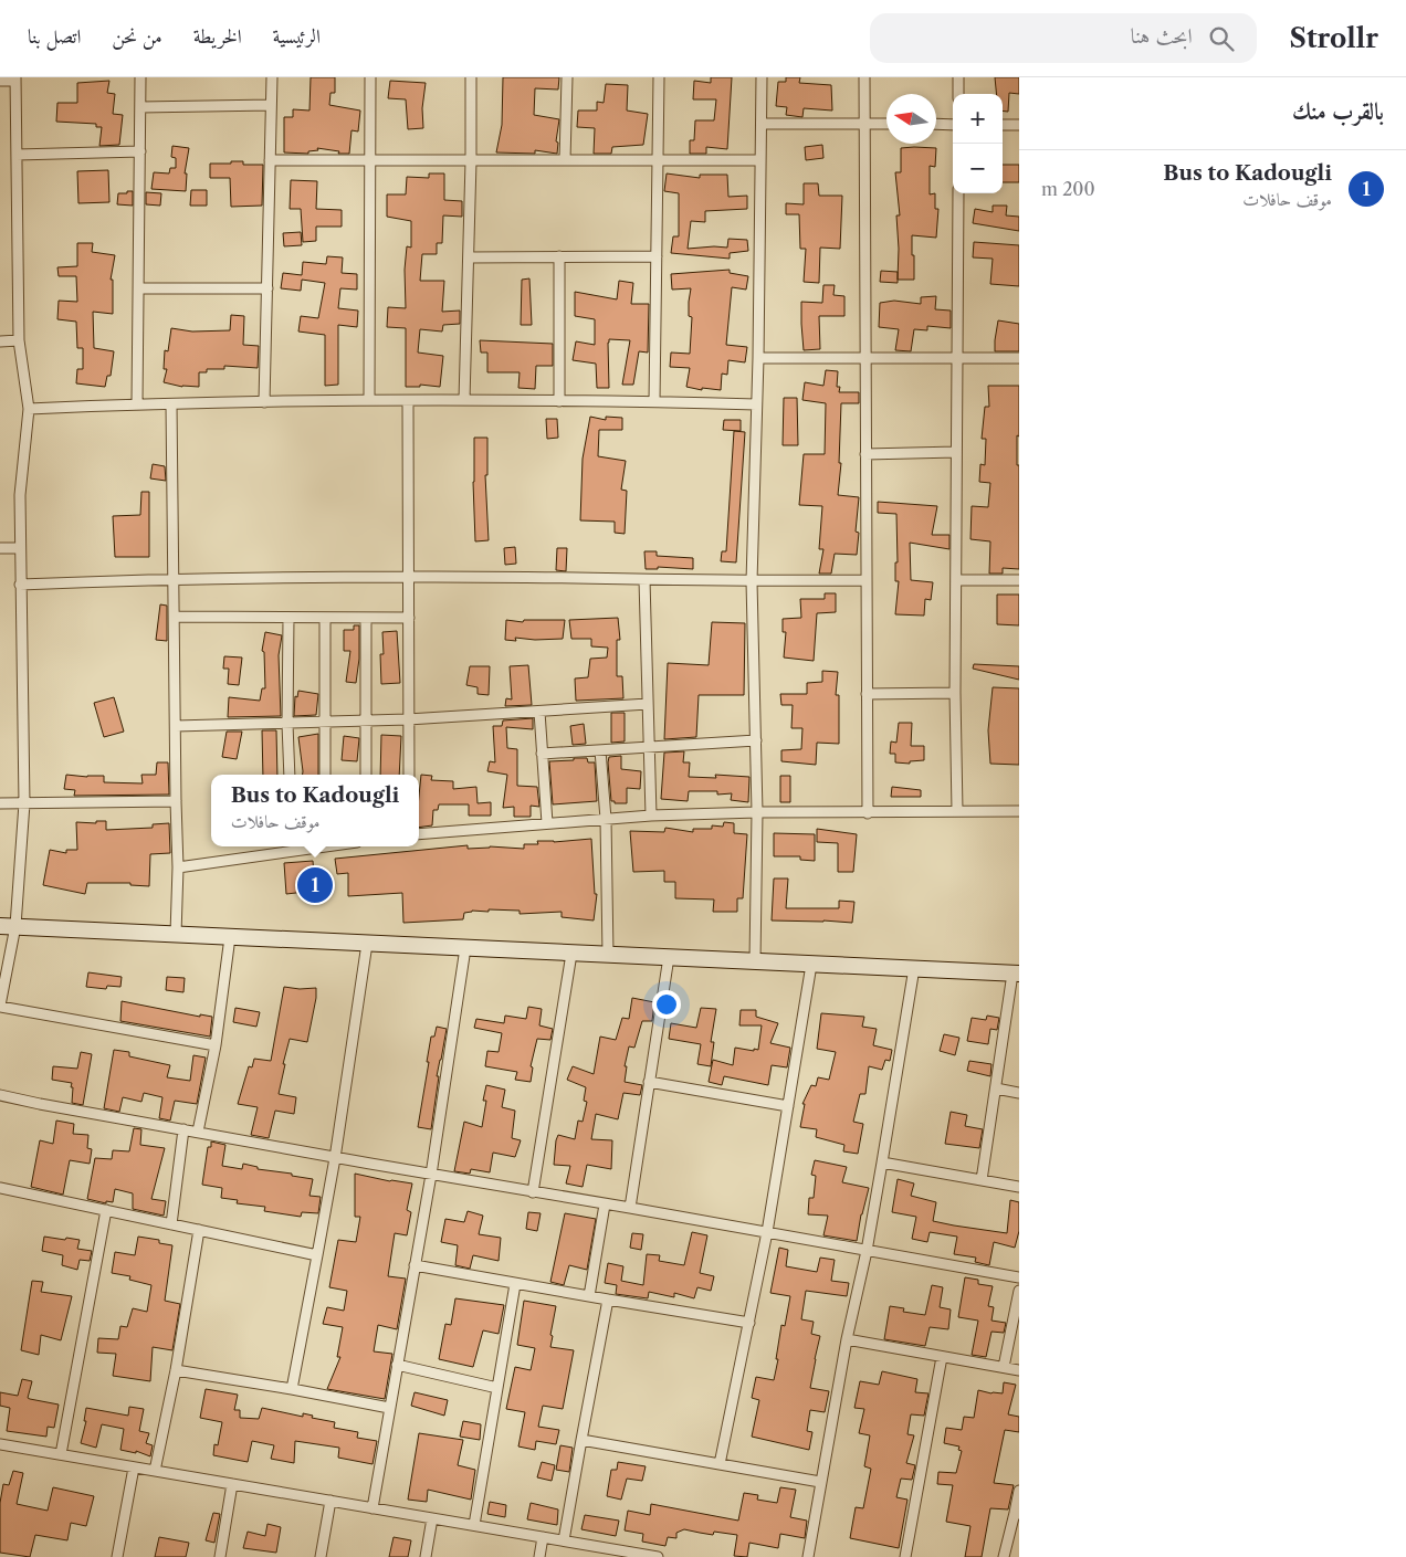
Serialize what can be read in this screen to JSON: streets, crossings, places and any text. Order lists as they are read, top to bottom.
{
  "north": "left",
  "page": {
    "header": "Strollr",
    "search": "ابحث هنا",
    "nav": [
      "الرئيسية",
      "الخريطة",
      "من نحن",
      "اتصل بنا"
    ],
    "heading": "بالقرب منك",
    "map_buttons": ["+", "−"],
    "list": [
      {
        "mark": "1",
        "name": "Bus to Kadougli",
        "note": "موقف حافلات",
        "value": "200 m"
      }
    ],
    "popup": ["Bus to Kadougli", "موقف حافلات"],
    "pins": "1"
  }
}
